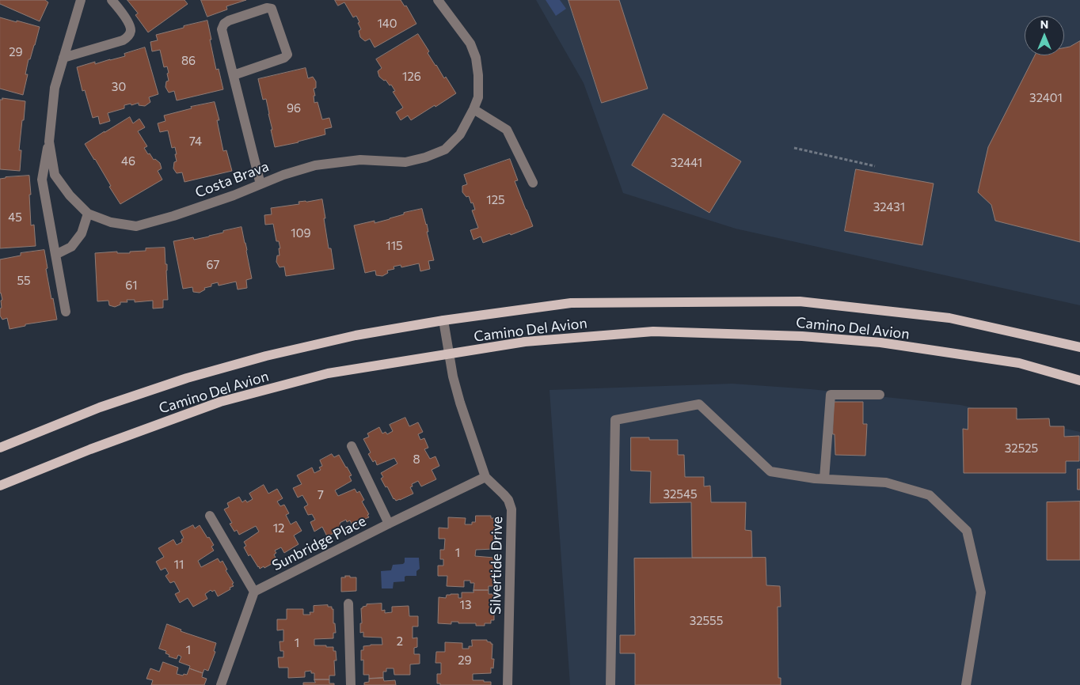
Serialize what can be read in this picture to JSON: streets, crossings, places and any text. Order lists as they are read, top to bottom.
{
  "streets": {
    "main road": ["Camino Del Avion"],
    "street": ["Costa Brava", "Sunbridge Place", "Silvertide Drive"]
  },
  "crossings": [
    ["Camino Del Avion", "Silvertide Drive"],
    ["Sunbridge Place", "Silvertide Drive"]
  ],
  "house_numbers": [
    "140",
    "29",
    "86",
    "126",
    "30",
    "32401",
    "96",
    "74",
    "46",
    "32441",
    "125",
    "32431",
    "45",
    "109",
    "115",
    "67",
    "55",
    "61",
    "32525",
    "8",
    "32545",
    "7",
    "12",
    "1",
    "11",
    "13",
    "32555",
    "2",
    "1",
    "1",
    "29"
  ],
  "north": "top"
}
